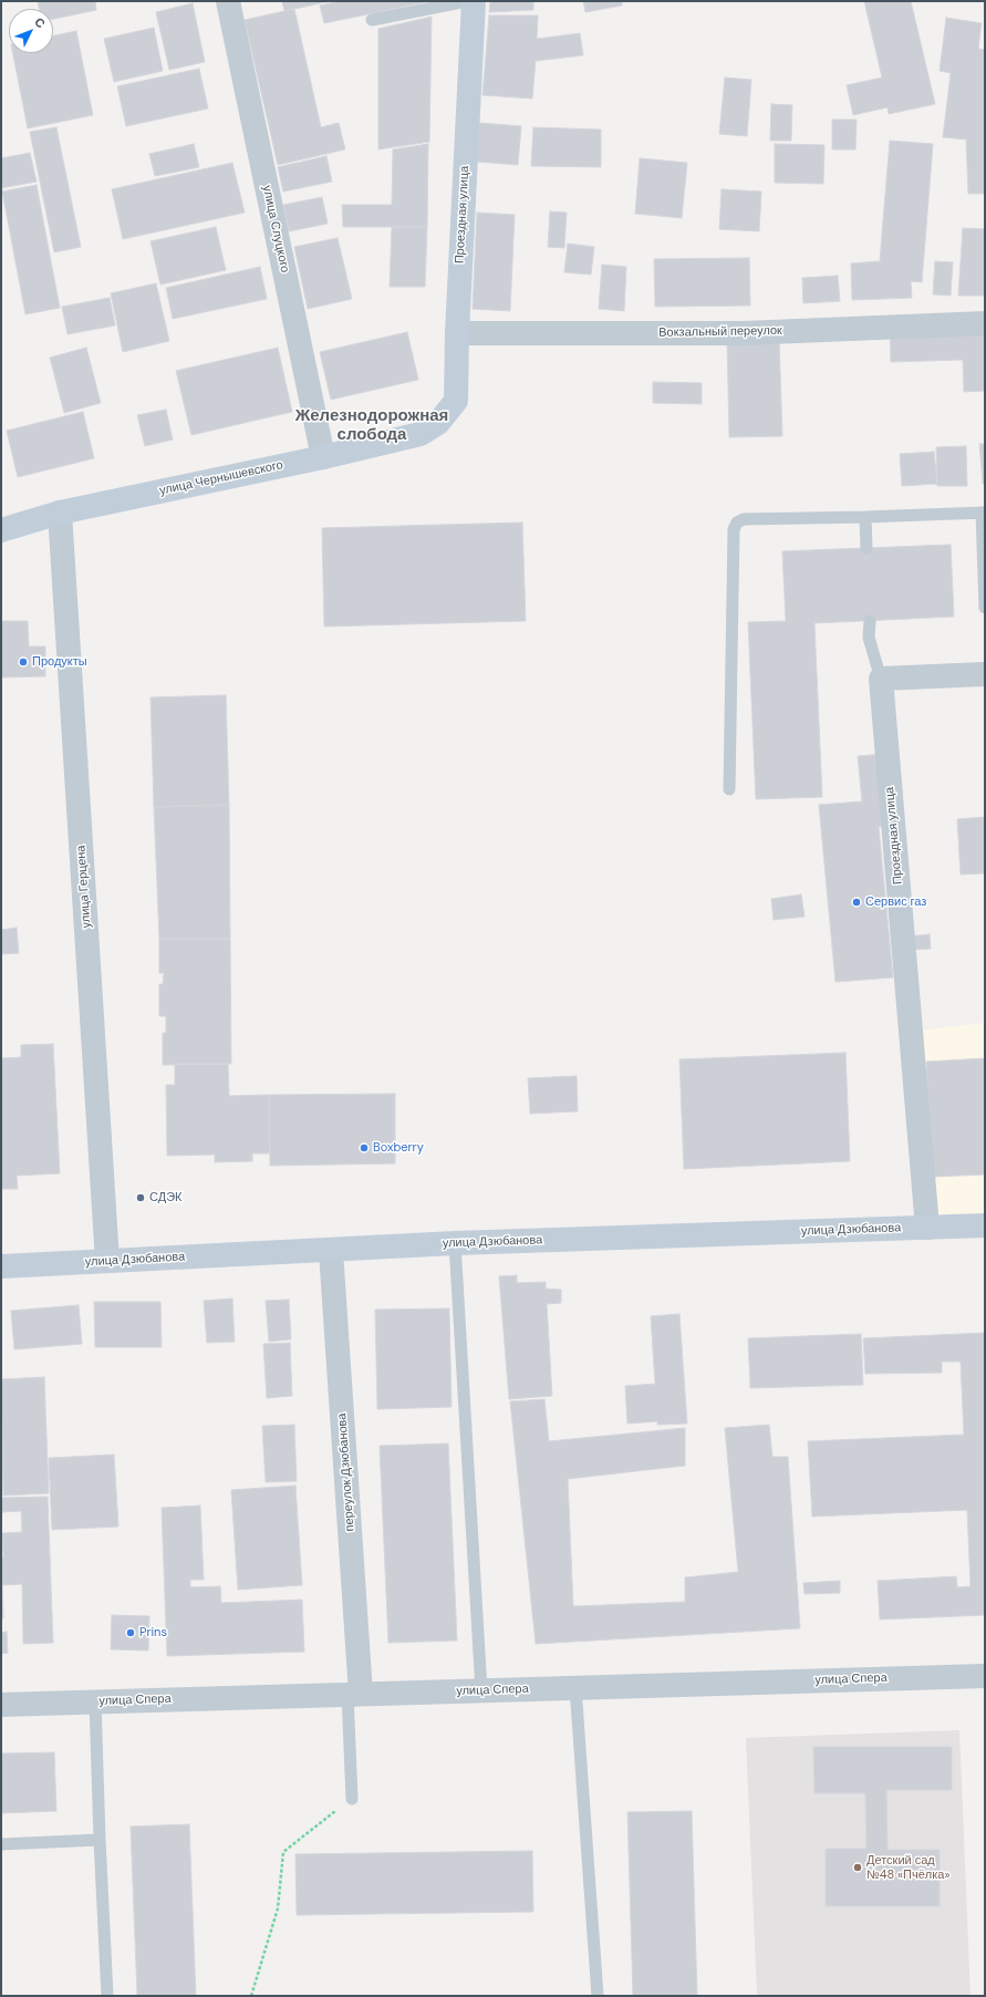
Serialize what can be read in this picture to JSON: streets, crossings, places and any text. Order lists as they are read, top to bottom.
{
  "streets": {
    "street": [
      "Проездная улица",
      "улица Слуцкого",
      "Вокзальный переулок",
      "улица Чернышевского",
      "улица Герцена",
      "улица Дзюбанова",
      "переулок Дзюбанова",
      "улица Спера"
    ]
  },
  "crossings": [
    ["Проездная улица", "Вокзальный переулок"],
    ["Проездная улица", "улица Чернышевского"],
    ["Проездная улица", "улица Дзюбанова"],
    ["улица Слуцкого", "улица Чернышевского"],
    ["улица Чернышевского", "улица Герцена"],
    ["улица Герцена", "улица Дзюбанова"],
    ["улица Дзюбанова", "переулок Дзюбанова"],
    ["переулок Дзюбанова", "улица Спера"]
  ],
  "districts": ["Железнодорожная слобода"],
  "places": [
    "Продукты",
    "Сервис газ",
    "Boxberry",
    "СДЭК",
    "Prins",
    "Детский сад №48 «Пчёлка»"
  ],
  "north": "top right"
}
